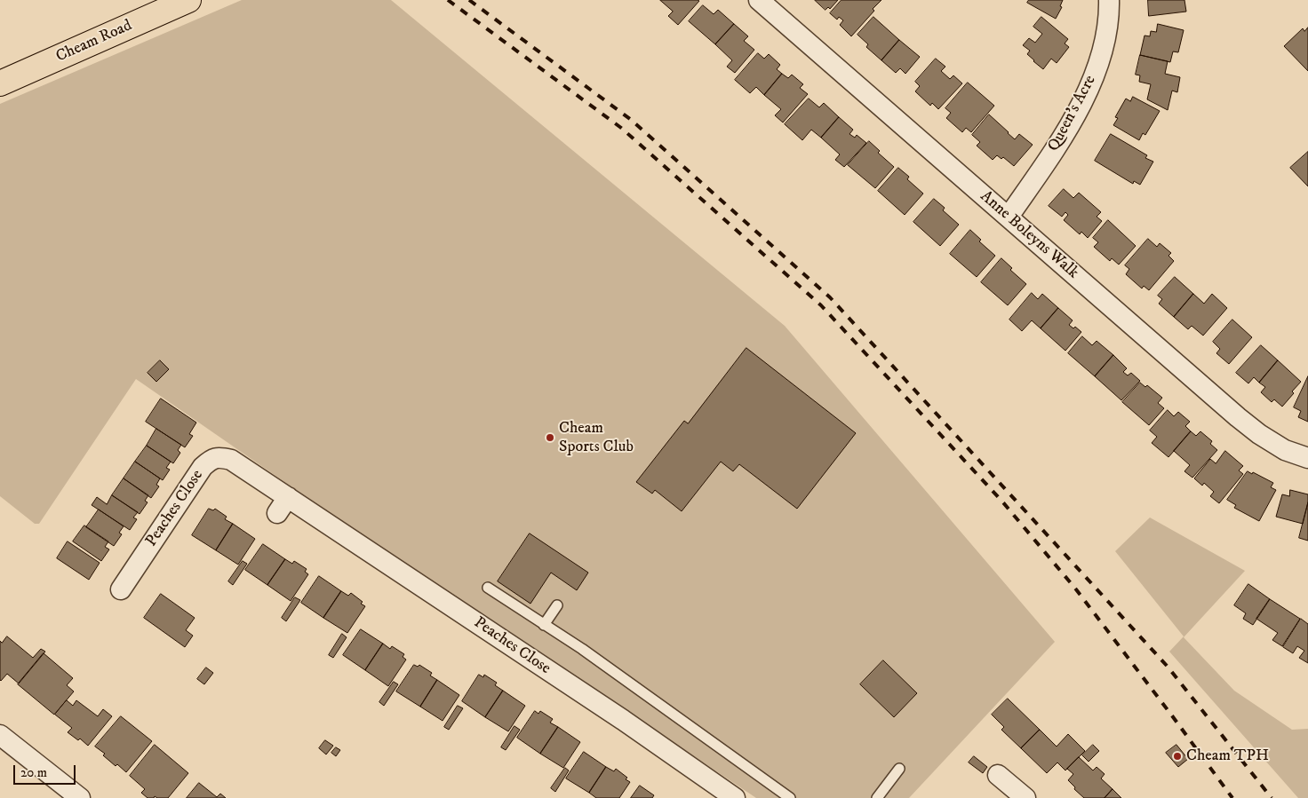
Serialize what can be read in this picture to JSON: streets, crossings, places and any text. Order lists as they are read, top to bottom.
{
  "streets": {
    "highway": ["Cheam Road"],
    "street": ["Queen's Acre", "Anne Boleyns Walk", "Peaches Close"]
  },
  "crossings": [
    ["Queen's Acre", "Anne Boleyns Walk"]
  ],
  "places": ["Cheam Sports Club", "Cheam TPH"],
  "scale_bar": "20 m"
}
